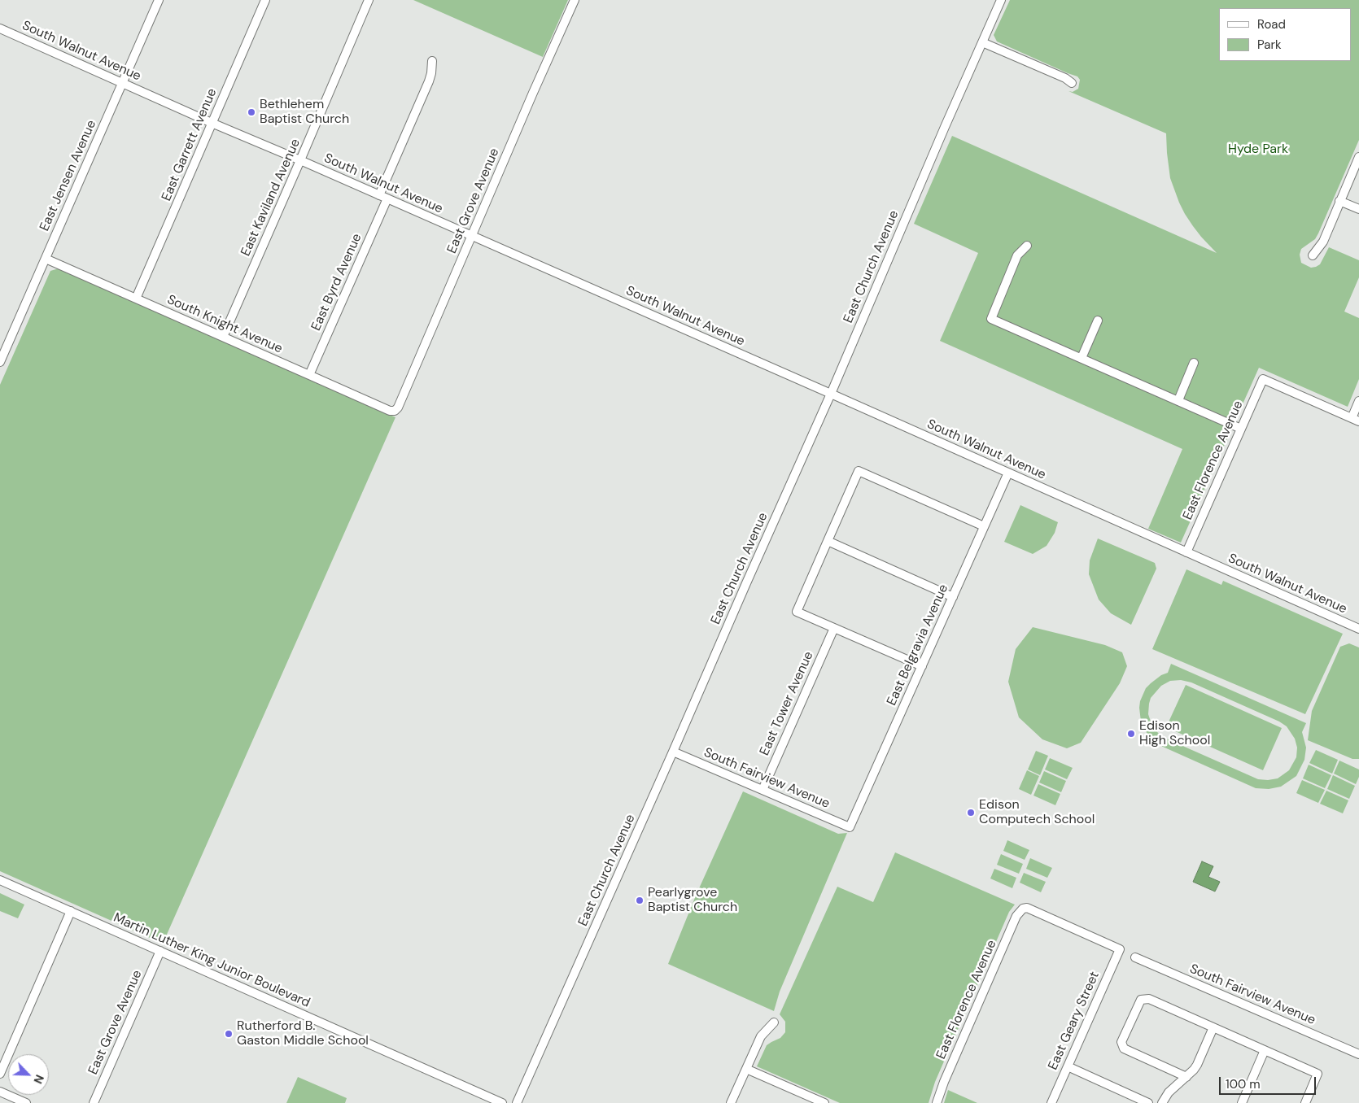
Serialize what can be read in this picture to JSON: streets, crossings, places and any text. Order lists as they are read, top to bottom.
{
  "streets": {
    "street": [
      "South Walnut Avenue",
      "East Garrett Avenue",
      "East Jensen Avenue",
      "East Kaviland Avenue",
      "East Grove Avenue",
      "East Church Avenue",
      "East Byrd Avenue",
      "South Knight Avenue",
      "East Florence Avenue",
      "East Belgravia Avenue",
      "East Tower Avenue",
      "South Fairview Avenue",
      "Martin Luther King Junior Boulevard",
      "East Geary Street"
    ]
  },
  "crossings": [
    ["South Walnut Avenue", "East Garrett Avenue"],
    ["South Walnut Avenue", "East Jensen Avenue"],
    ["South Walnut Avenue", "East Kaviland Avenue"],
    ["South Walnut Avenue", "East Grove Avenue"],
    ["South Walnut Avenue", "East Church Avenue"],
    ["South Walnut Avenue", "East Byrd Avenue"],
    ["South Walnut Avenue", "East Florence Avenue"],
    ["South Walnut Avenue", "East Belgravia Avenue"],
    ["East Garrett Avenue", "South Knight Avenue"],
    ["East Jensen Avenue", "South Knight Avenue"],
    ["East Kaviland Avenue", "South Knight Avenue"],
    ["East Grove Avenue", "South Knight Avenue"],
    ["East Grove Avenue", "Martin Luther King Junior Boulevard"],
    ["East Church Avenue", "South Fairview Avenue"],
    ["East Byrd Avenue", "South Knight Avenue"],
    ["East Florence Avenue", "East Geary Street"],
    ["East Belgravia Avenue", "South Fairview Avenue"],
    ["East Tower Avenue", "South Fairview Avenue"]
  ],
  "parks": ["Hyde Park"],
  "places": [
    "Bethlehem Baptist Church",
    "Edison High School",
    "Edison Computech School",
    "Pearlygrove Baptist Church",
    "Rutherford B. Gaston Middle School"
  ],
  "legend": ["Road", "Park"],
  "scale_bar": "100 m",
  "north": "bottom right"
}
